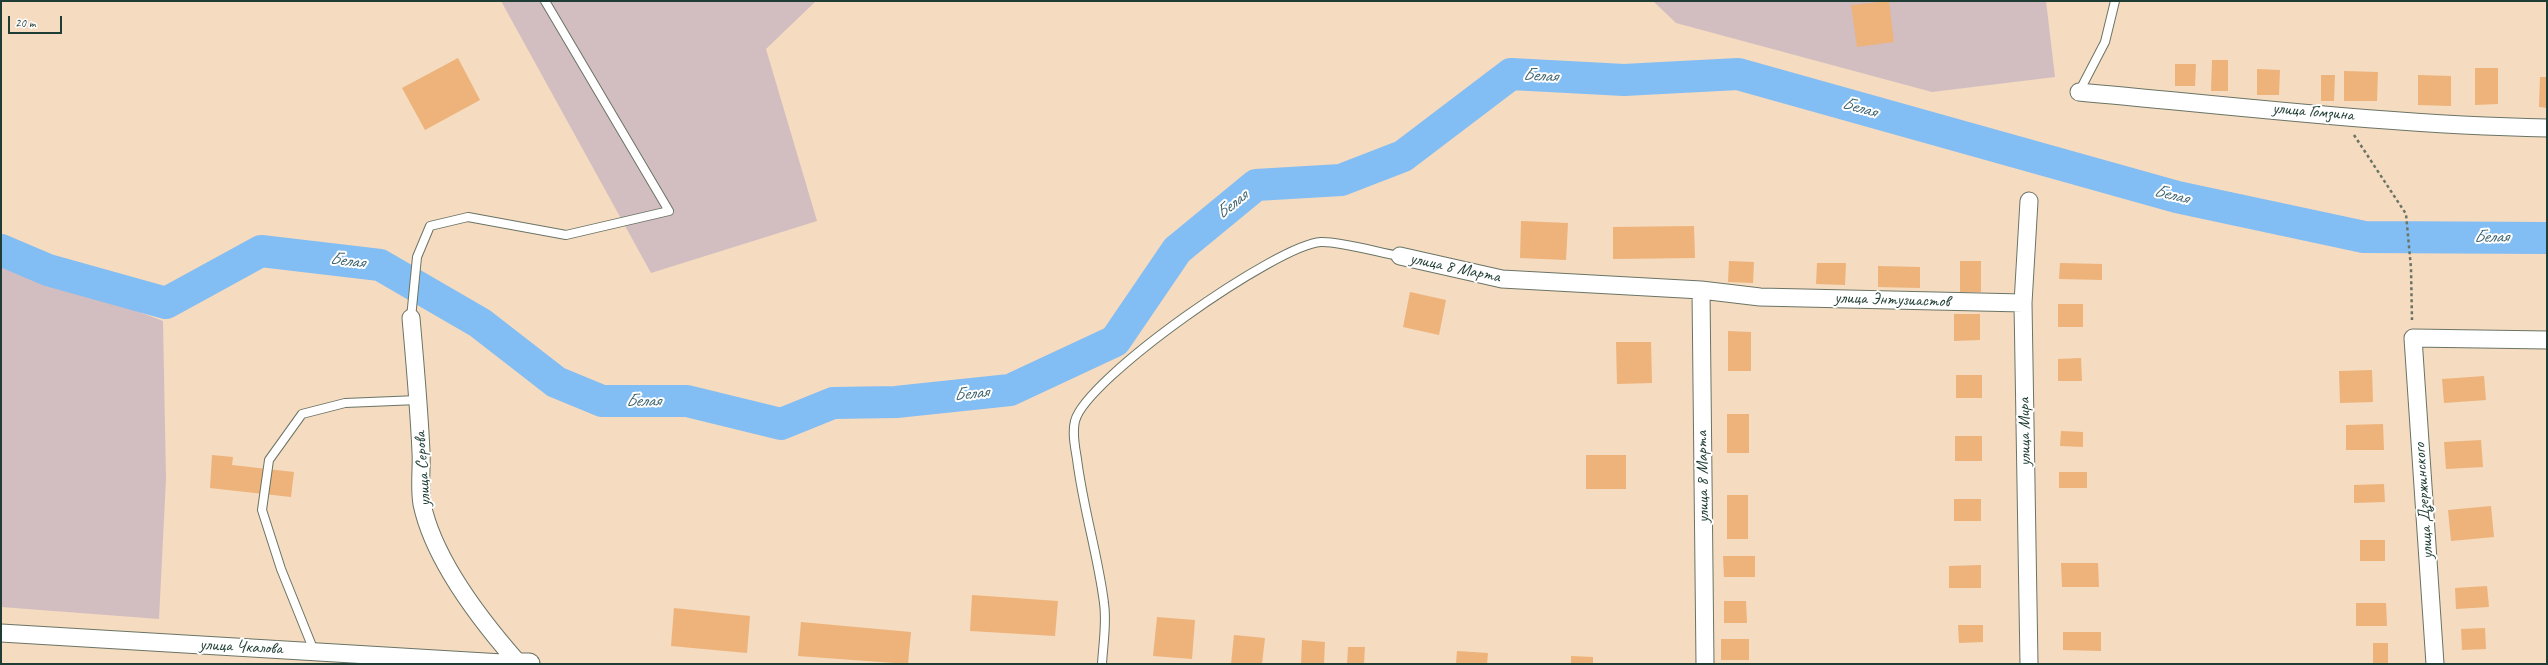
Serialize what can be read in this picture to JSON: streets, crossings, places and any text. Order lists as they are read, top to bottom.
{
  "streets": {
    "street": [
      "улица Гомзина",
      "улица 8 Марта",
      "улица Энтузиастов",
      "улица Мира",
      "улица Серова",
      "улица Дзержинского",
      "улица Чкалова"
    ]
  },
  "crossings": [
    ["улица 8 Марта", "улица Энтузиастов"],
    ["улица Энтузиастов", "улица Мира"],
    ["улица Серова", "улица Чкалова"]
  ],
  "water": ["Белая"],
  "scale_bar": "20 m"
}
